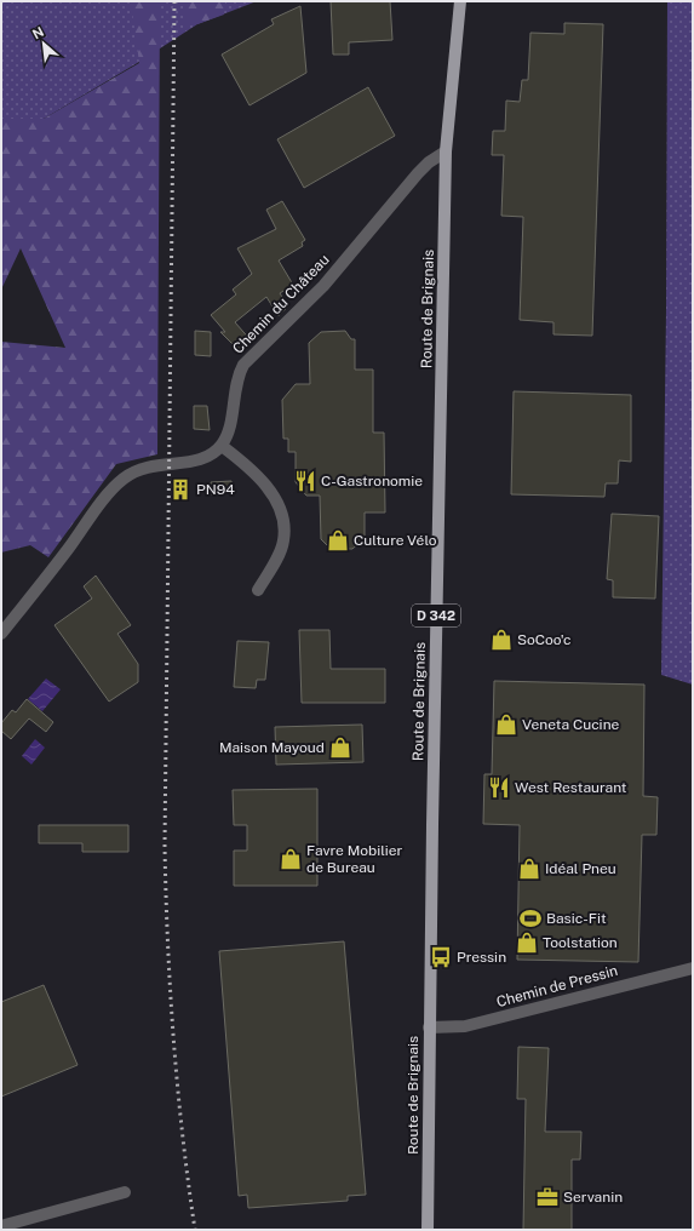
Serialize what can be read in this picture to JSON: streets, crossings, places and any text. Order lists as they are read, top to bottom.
{
  "streets": {
    "main road": ["Route de Brignais", "D 342"],
    "street": ["Chemin du Château", "Chemin de Pressin"]
  },
  "crossings": [
    ["Chemin du Château", "Route de Brignais"],
    ["Route de Brignais", "Chemin de Pressin"]
  ],
  "places": {
    "restaurant": ["C-Gastronomie", "West Restaurant"],
    "building": ["PN94"],
    "shop": [
      "Culture Vélo",
      "SoCoo'c",
      "Veneta Cucine",
      "Maison Mayoud",
      "Favre Mobilier de Bureau",
      "Idéal Pneu",
      "Toolstation"
    ],
    "sports": ["Basic-Fit"],
    "bus stop": ["Pressin"],
    "office": ["Servanin"]
  },
  "north": "top left"
}
